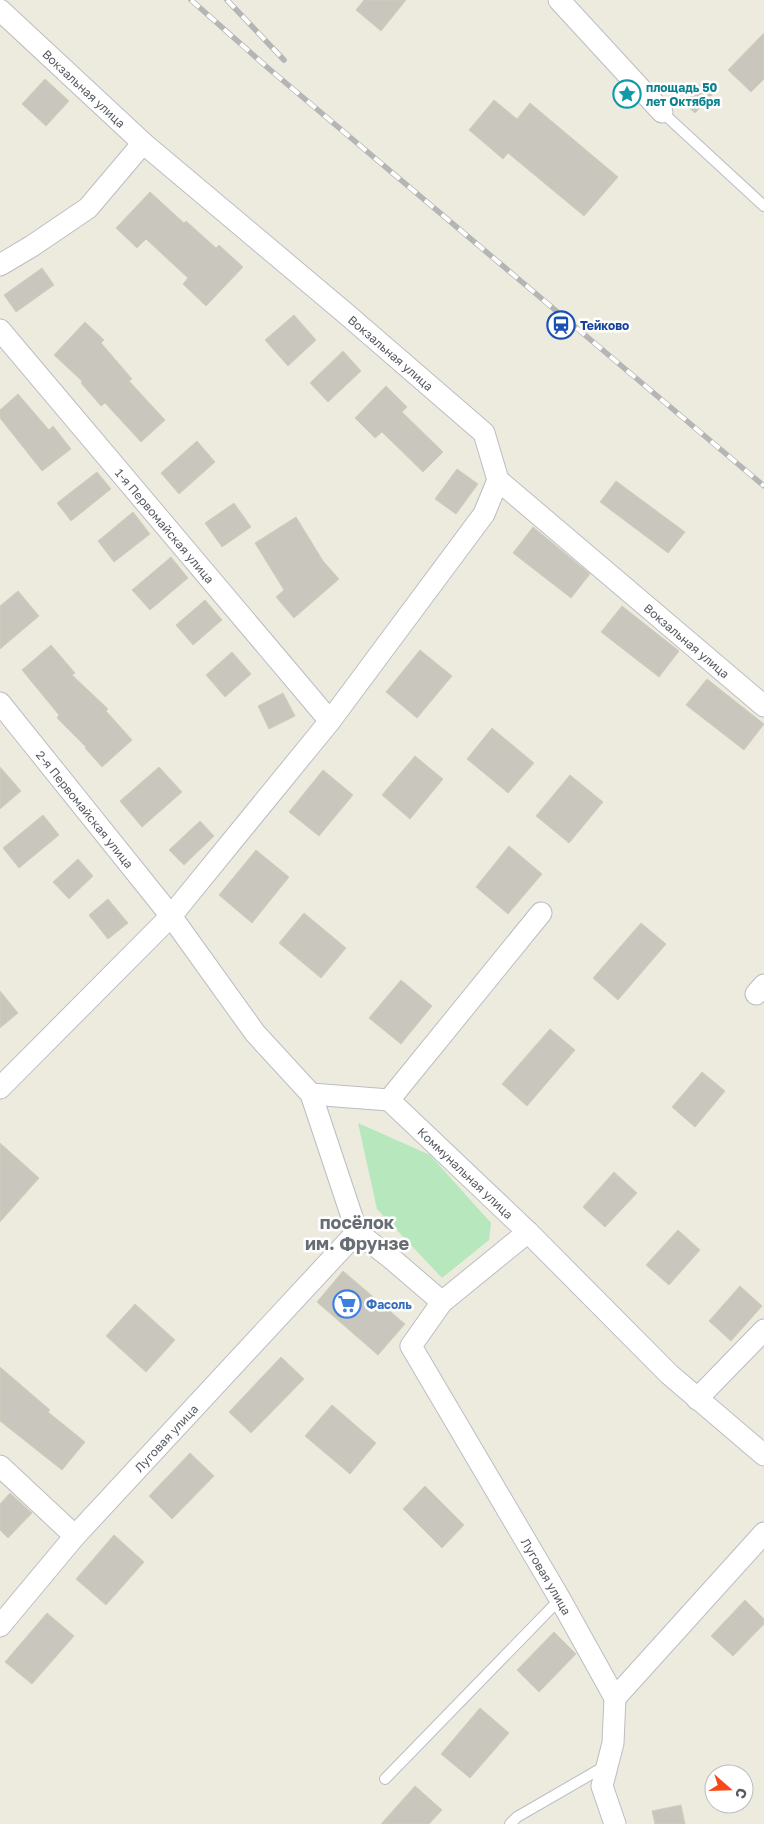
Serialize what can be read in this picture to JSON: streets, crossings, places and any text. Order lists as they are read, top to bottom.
{
  "streets": {
    "street": [
      "Вокзальная улица",
      "1-я Первомайская улица",
      "2-я Первомайская улица",
      "Коммунальная улица",
      "Луговая улица"
    ]
  },
  "districts": ["посёлок им. Фрунзе"],
  "places": {
    "place": ["площадь 50 лет Октября"],
    "station": ["Тейково"],
    "supermarket": ["Фасоль"]
  },
  "north": "right"
}
